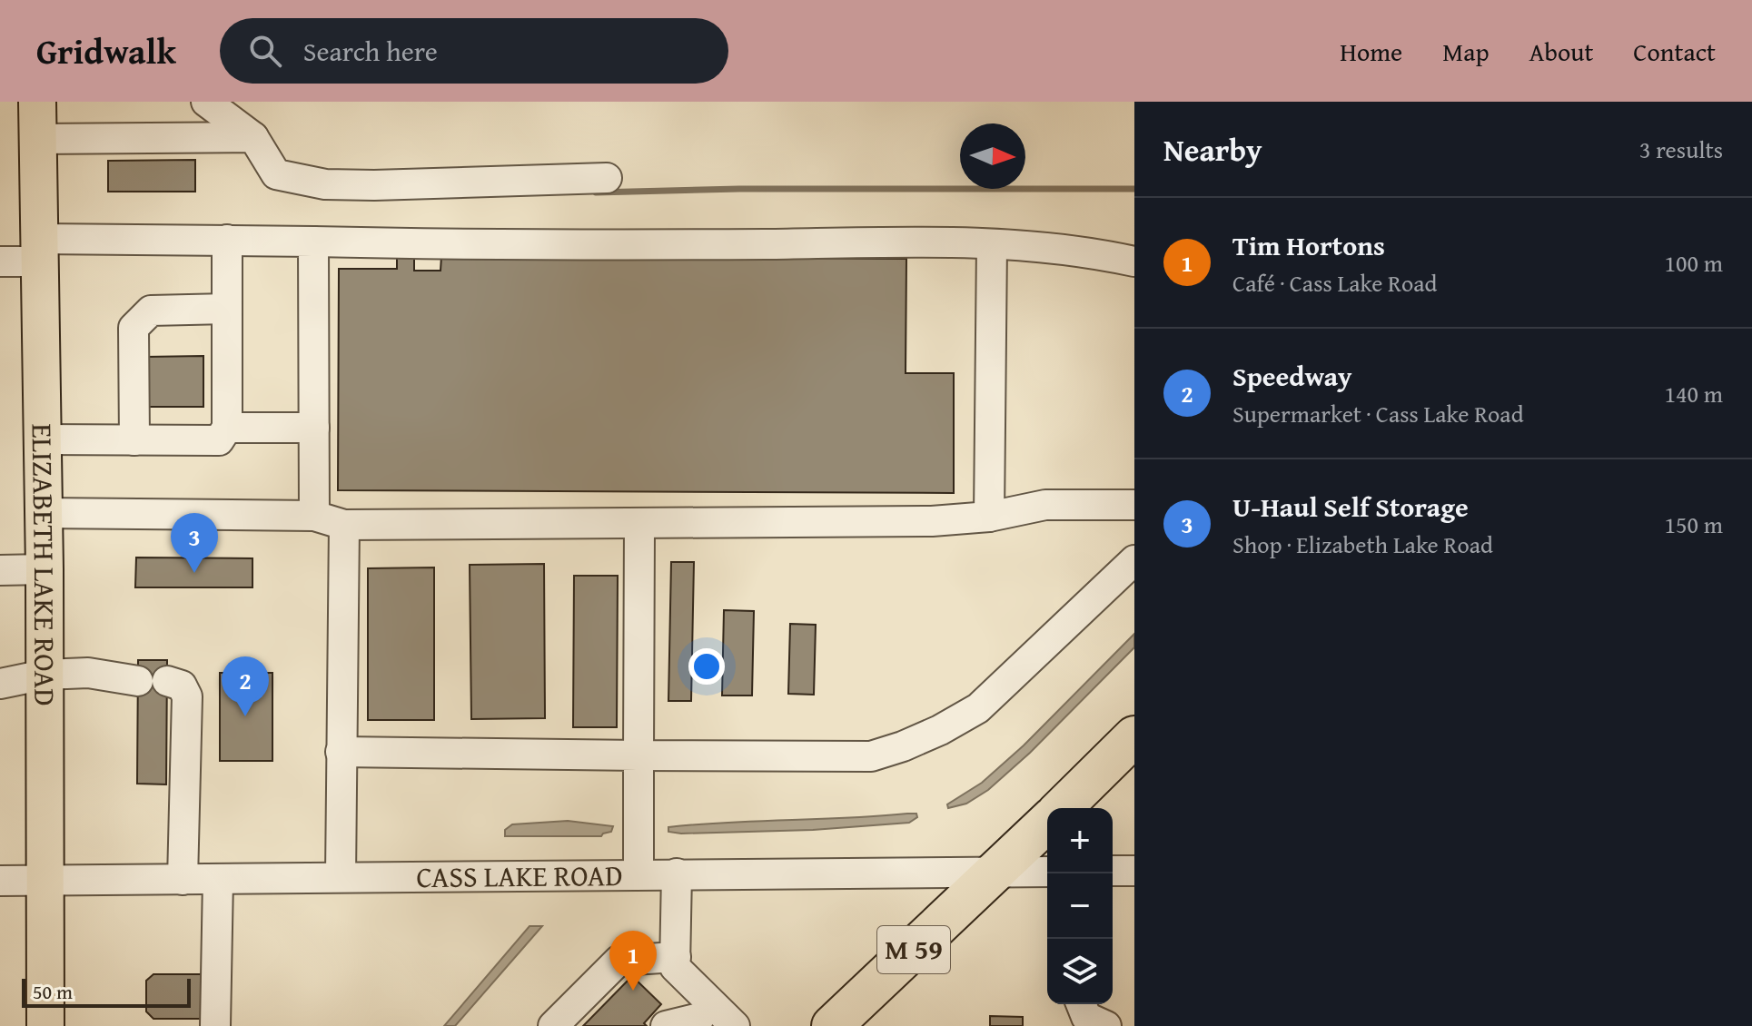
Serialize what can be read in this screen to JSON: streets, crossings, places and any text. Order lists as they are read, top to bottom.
{
  "streets": {
    "highway": ["M 59"],
    "main road": ["ELIZABETH LAKE ROAD"],
    "street": ["CASS LAKE ROAD"]
  },
  "crossings": [
    ["ELIZABETH LAKE ROAD", "CASS LAKE ROAD"],
    ["CASS LAKE ROAD", "M 59"]
  ],
  "scale_bar": "50 m",
  "north": "right",
  "page": {
    "header": "Gridwalk",
    "search": "Search here",
    "nav": [
      "Home",
      "Map",
      "About",
      "Contact"
    ],
    "heading": ["Nearby", "3 results"],
    "list": [
      {
        "mark": "1",
        "name": "Tim Hortons",
        "note": "Café · Cass Lake Road",
        "value": "100 m"
      },
      {
        "mark": "2",
        "name": "Speedway",
        "note": "Supermarket · Cass Lake Road",
        "value": "140 m"
      },
      {
        "mark": "3",
        "name": "U-Haul Self Storage",
        "note": "Shop · Elizabeth Lake Road",
        "value": "150 m"
      }
    ],
    "pins": ["3", "2", "1"],
    "map_buttons": ["+", "−"],
    "scale": "50 m"
  }
}
